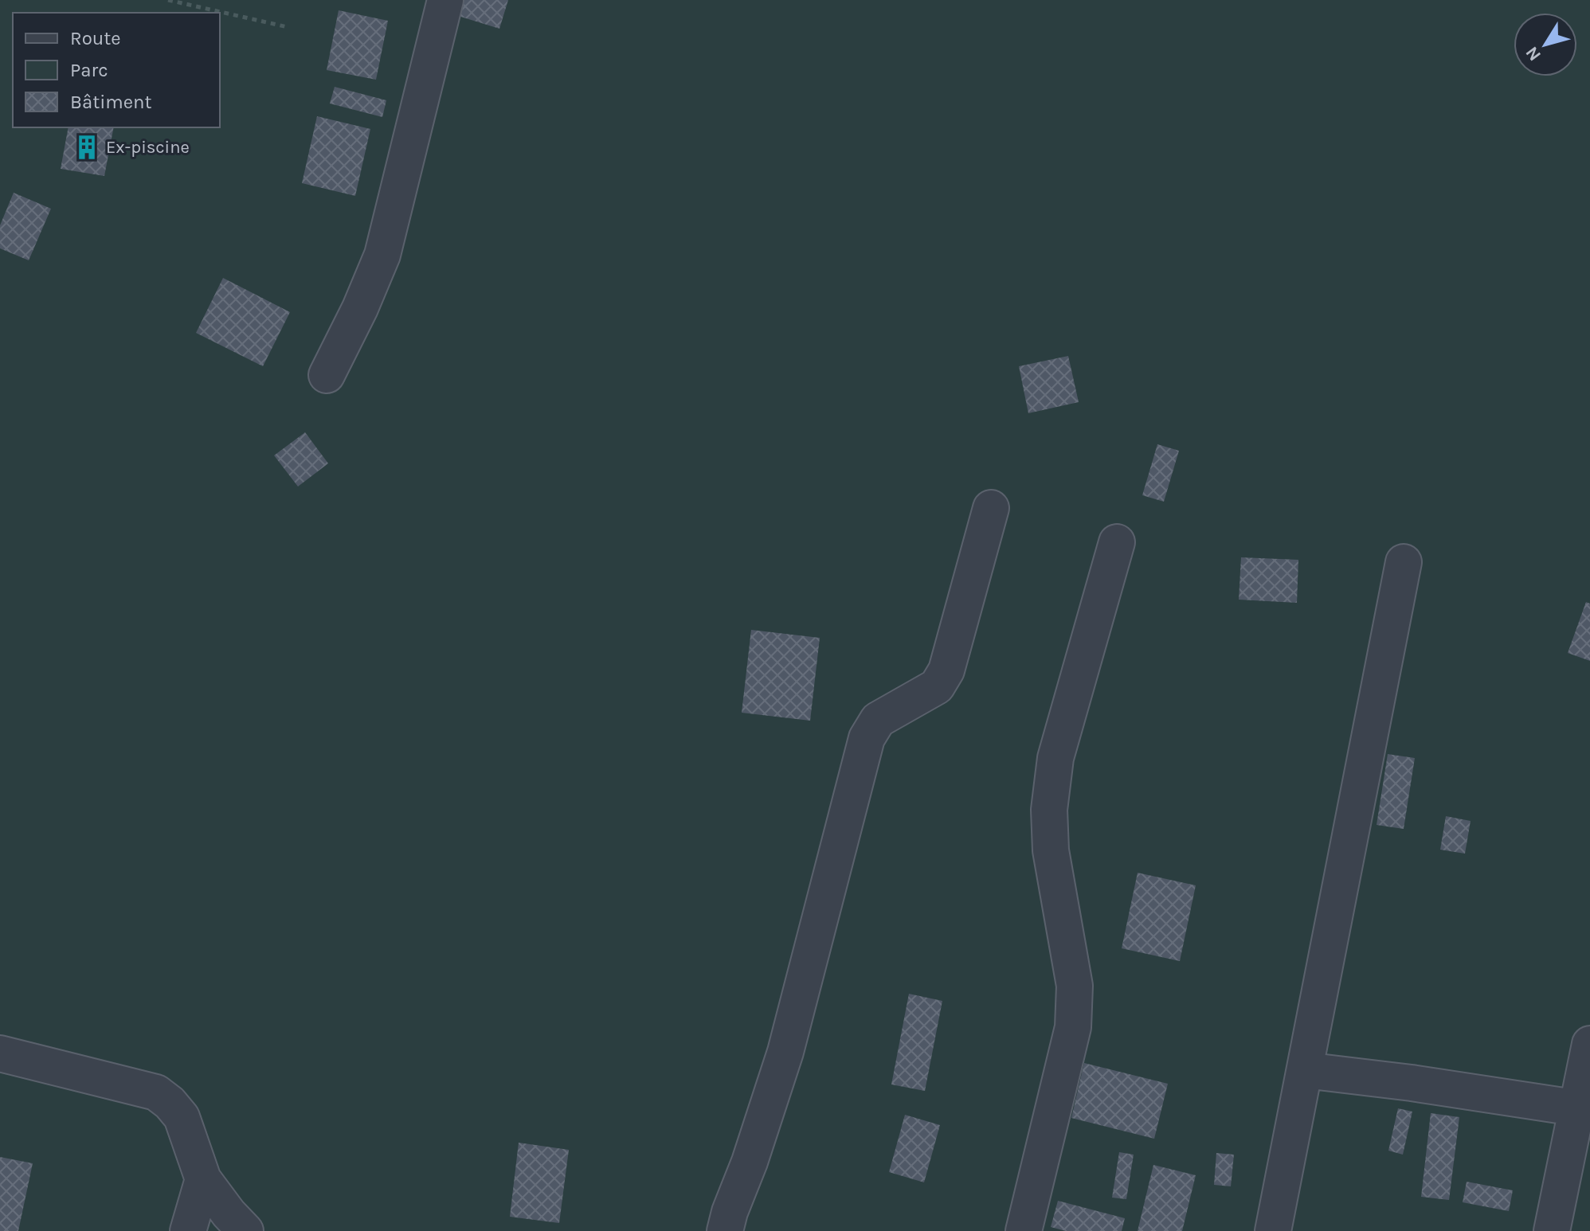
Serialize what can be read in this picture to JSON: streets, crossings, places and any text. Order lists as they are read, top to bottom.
{
  "places": {
    "building": ["Ex-piscine"]
  },
  "legend": ["Route", "Parc", "Bâtiment"],
  "north": "bottom left"
}
